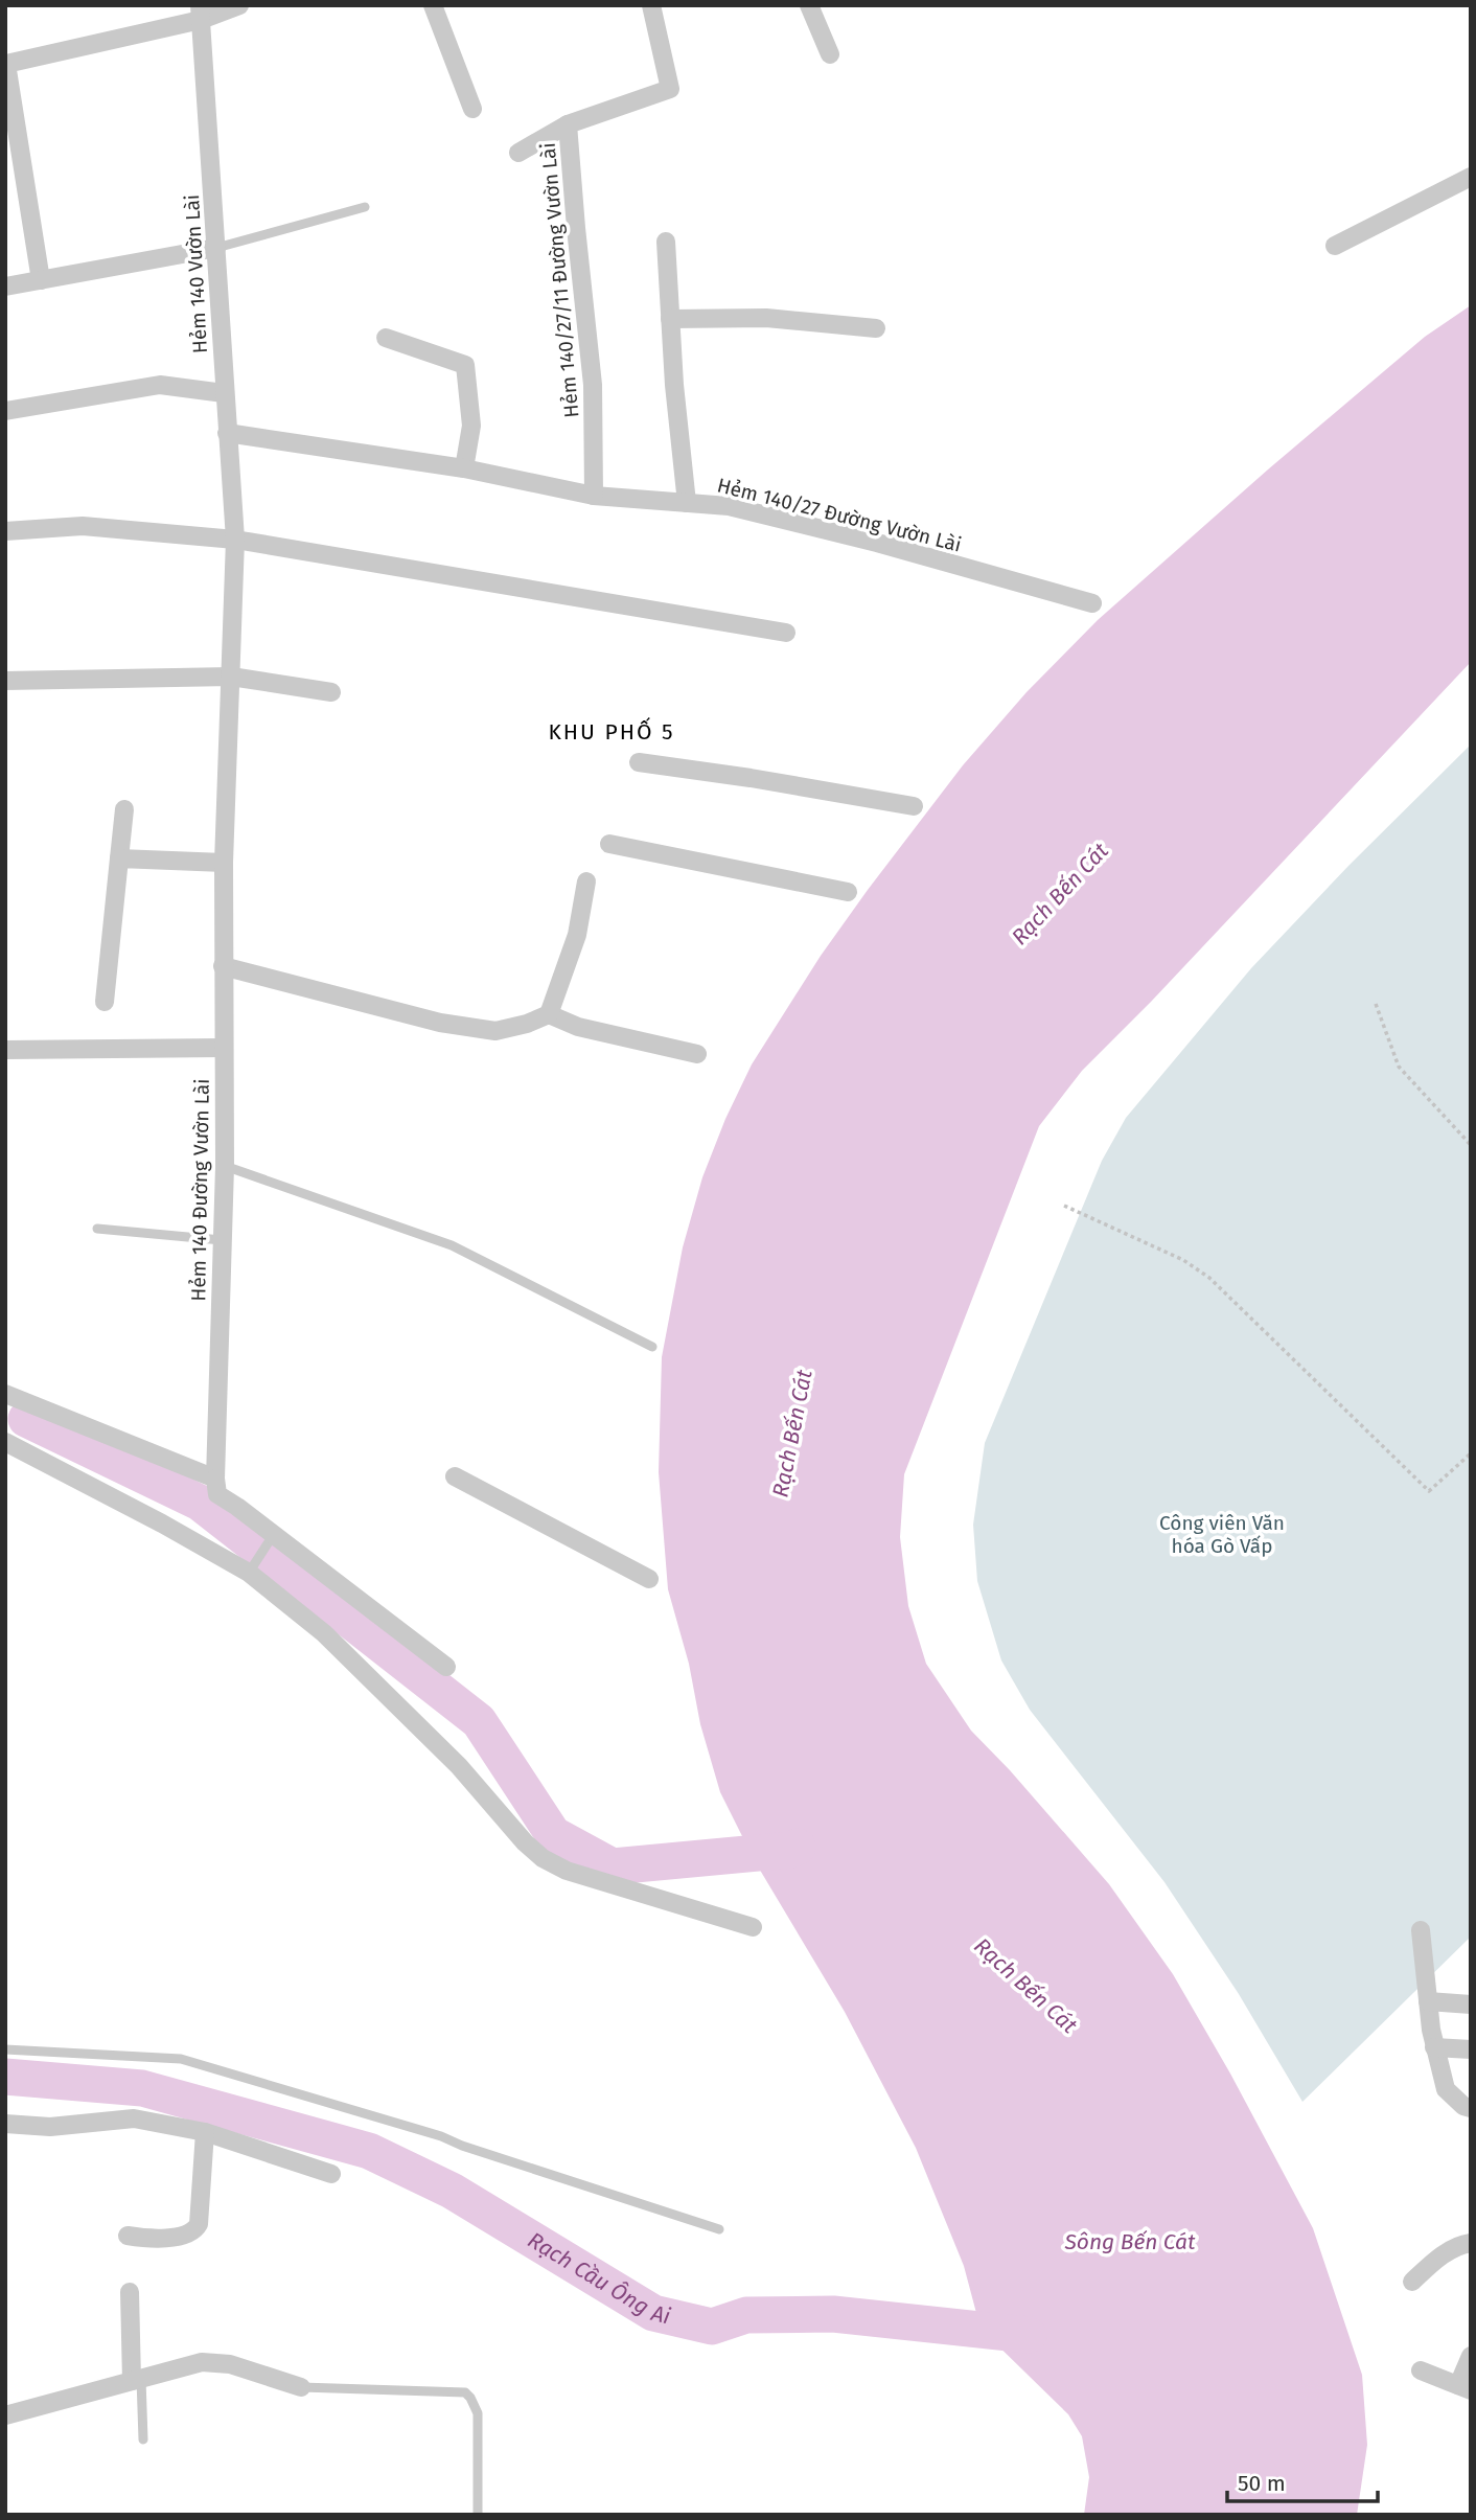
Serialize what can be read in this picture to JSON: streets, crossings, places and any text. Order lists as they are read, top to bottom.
{
  "streets": {
    "street": [
      "Hẻm 140 Vườn Lài",
      "Hẻm 140/27/11 Đường Vườn Lài",
      "Hẻm 140/27 Đường Vườn Lài",
      "Hẻm 140 Đường Vườn Lài"
    ]
  },
  "crossings": [
    ["Hẻm 140 Vườn Lài", "Hẻm 140/27 Đường Vườn Lài"],
    ["Hẻm 140 Vườn Lài", "Hẻm 140 Đường Vườn Lài"],
    ["Hẻm 140/27/11 Đường Vườn Lài", "Hẻm 140/27 Đường Vườn Lài"]
  ],
  "districts": ["KHU PHỐ 5"],
  "water": ["Rạch Bến Cát", "Sông Bến Cát", "Rạch Cầu Ông Ai"],
  "parks": ["Công viên Văn hóa Gò Vấp"],
  "scale_bar": "50 m"
}
